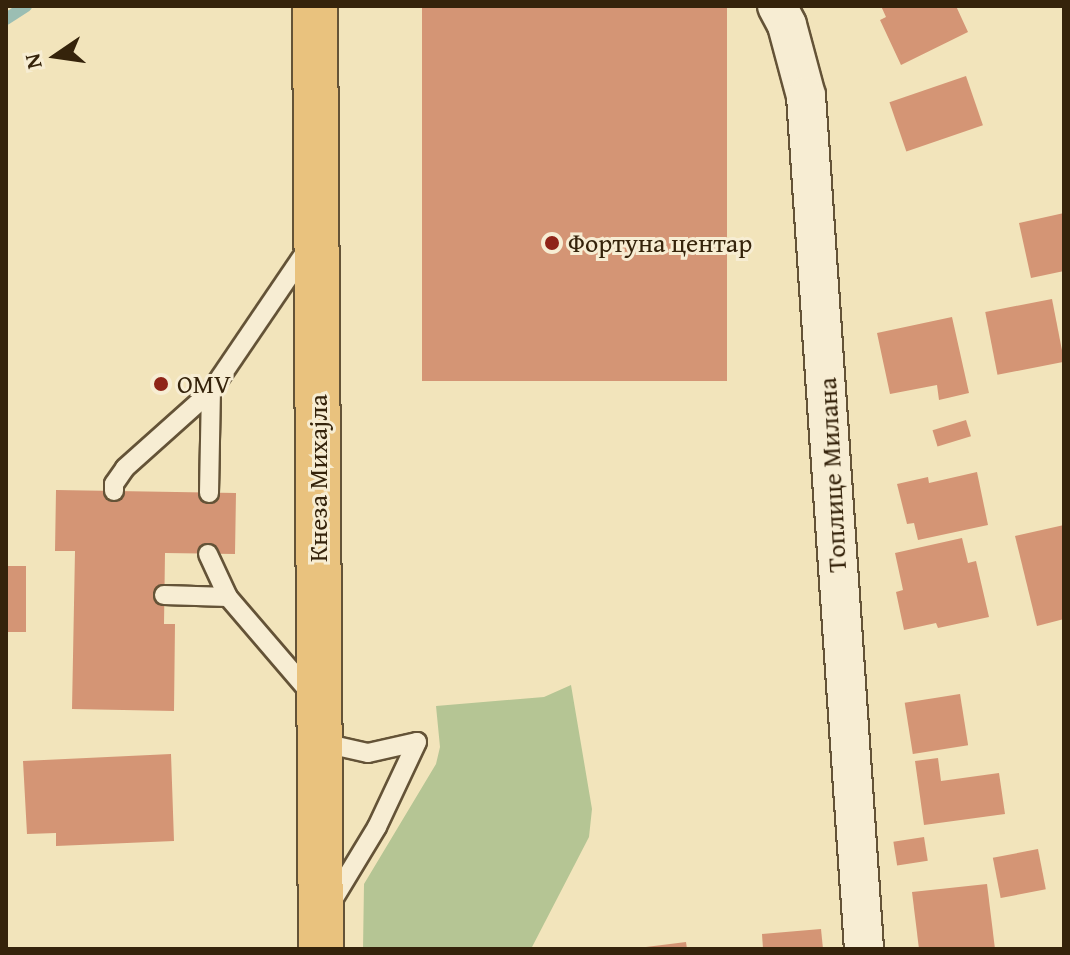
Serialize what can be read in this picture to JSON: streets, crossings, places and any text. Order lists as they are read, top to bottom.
{
  "streets": {
    "main road": ["Кнеза Михајла"],
    "street": ["Топлице Милана"]
  },
  "places": ["Фортуна центар", "OMV"],
  "north": "left"
}
